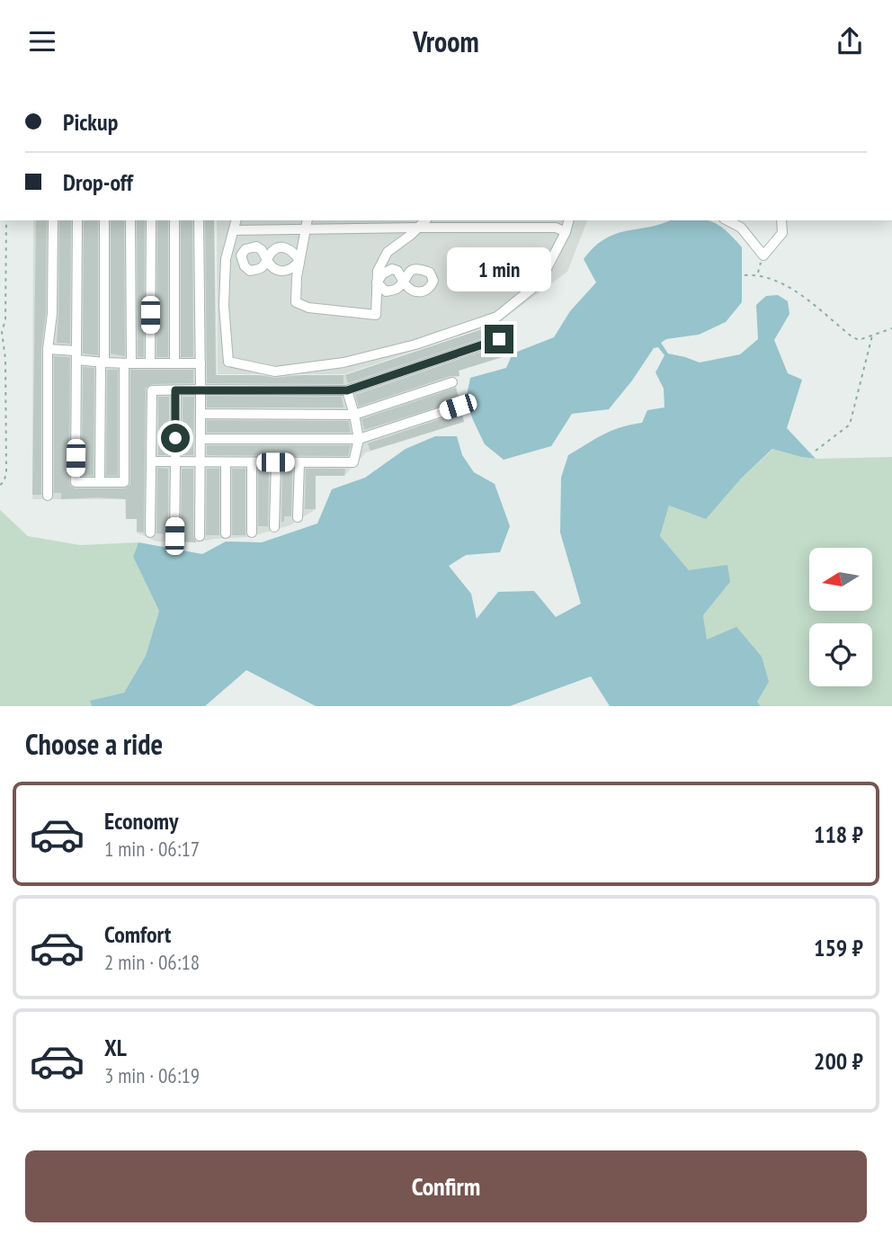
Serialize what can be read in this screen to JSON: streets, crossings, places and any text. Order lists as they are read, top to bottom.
{
  "north": "left",
  "page": {
    "header": "Vroom",
    "banner": ["Pickup", "Drop-off"],
    "bubble": "1 min",
    "heading": "Choose a ride",
    "list": [
      {
        "name": "Economy",
        "note": "1 min · 06:17",
        "value": "118 ₽"
      },
      {
        "name": "Comfort",
        "note": "2 min · 06:18",
        "value": "159 ₽"
      },
      {
        "name": "XL",
        "note": "3 min · 06:19",
        "value": "200 ₽"
      }
    ],
    "buttons": "Confirm"
  }
}
